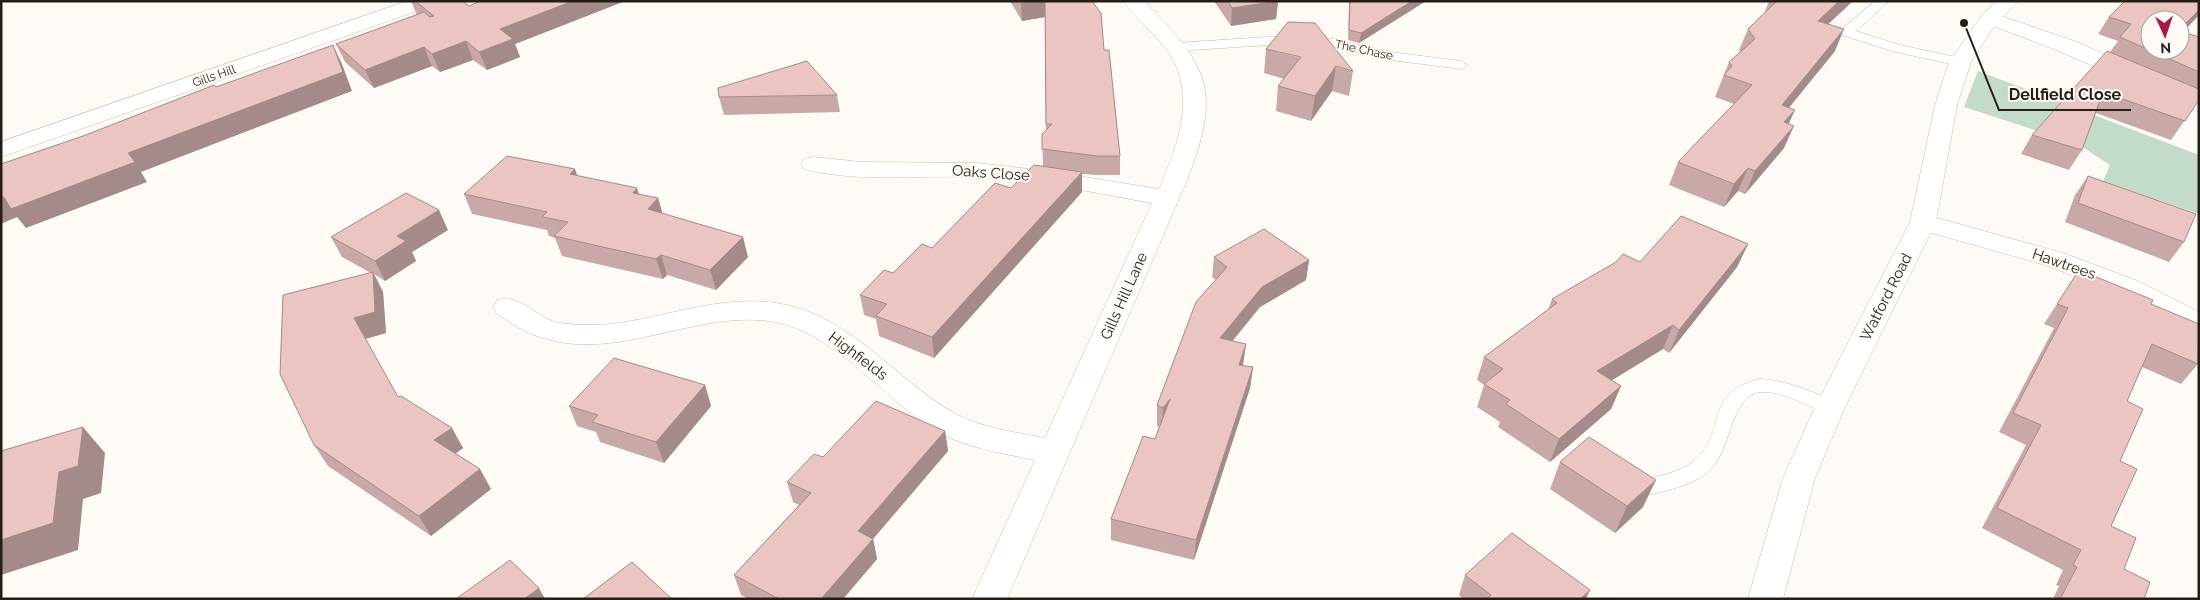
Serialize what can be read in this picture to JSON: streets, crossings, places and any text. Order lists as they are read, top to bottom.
{
  "streets": {
    "street": [
      "Gills Hill",
      "Oaks Close",
      "Hawtrees",
      "Gills Hill Lane",
      "Watford Road",
      "Highfields"
    ],
    "lane": ["The Chase"]
  },
  "crossings": [
    ["The Chase", "Gills Hill Lane"],
    ["Oaks Close", "Gills Hill Lane"],
    ["Hawtrees", "Watford Road"],
    ["Gills Hill Lane", "Highfields"]
  ],
  "places": ["Dellfield Close"],
  "north": "bottom"
}
